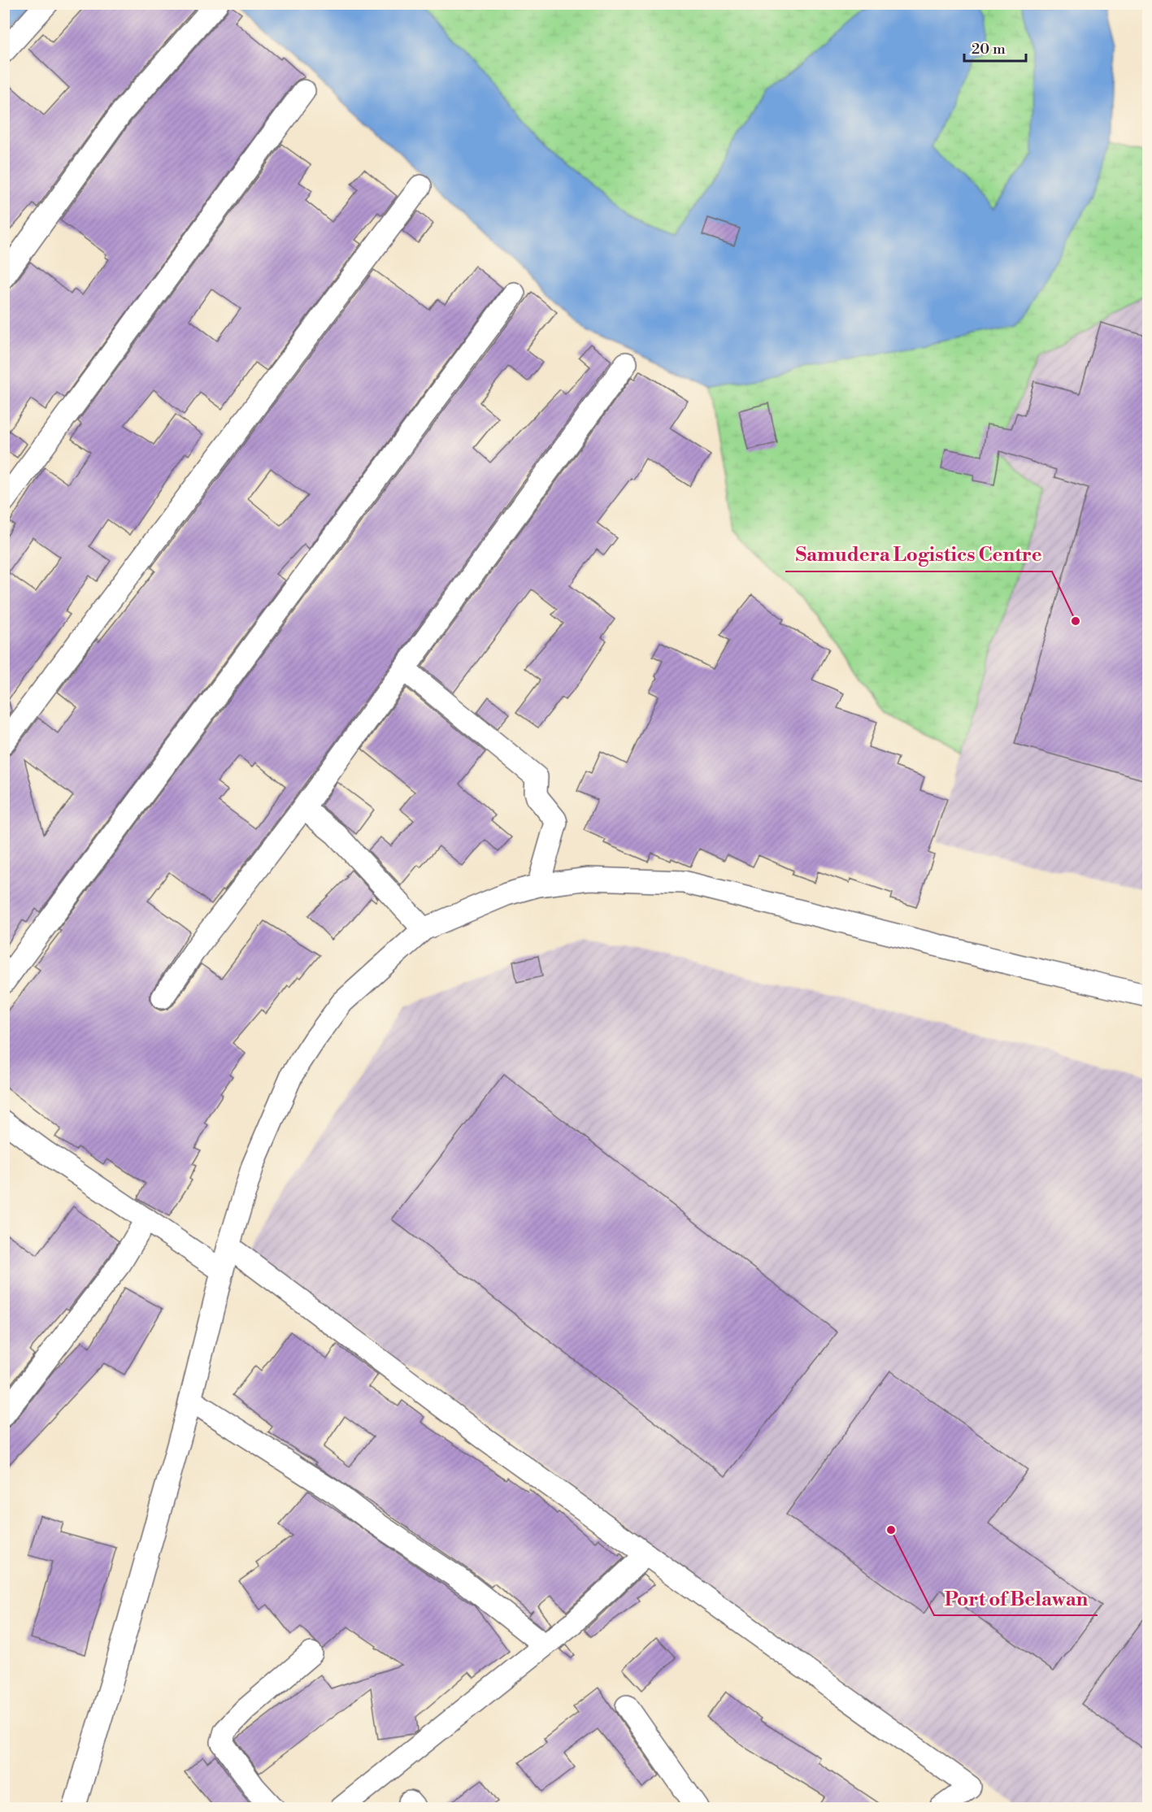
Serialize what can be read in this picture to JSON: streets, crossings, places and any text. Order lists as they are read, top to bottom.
{
  "places": ["Samudera Logistics Centre", "Port of Belawan"],
  "scale_bar": "20 m"
}
